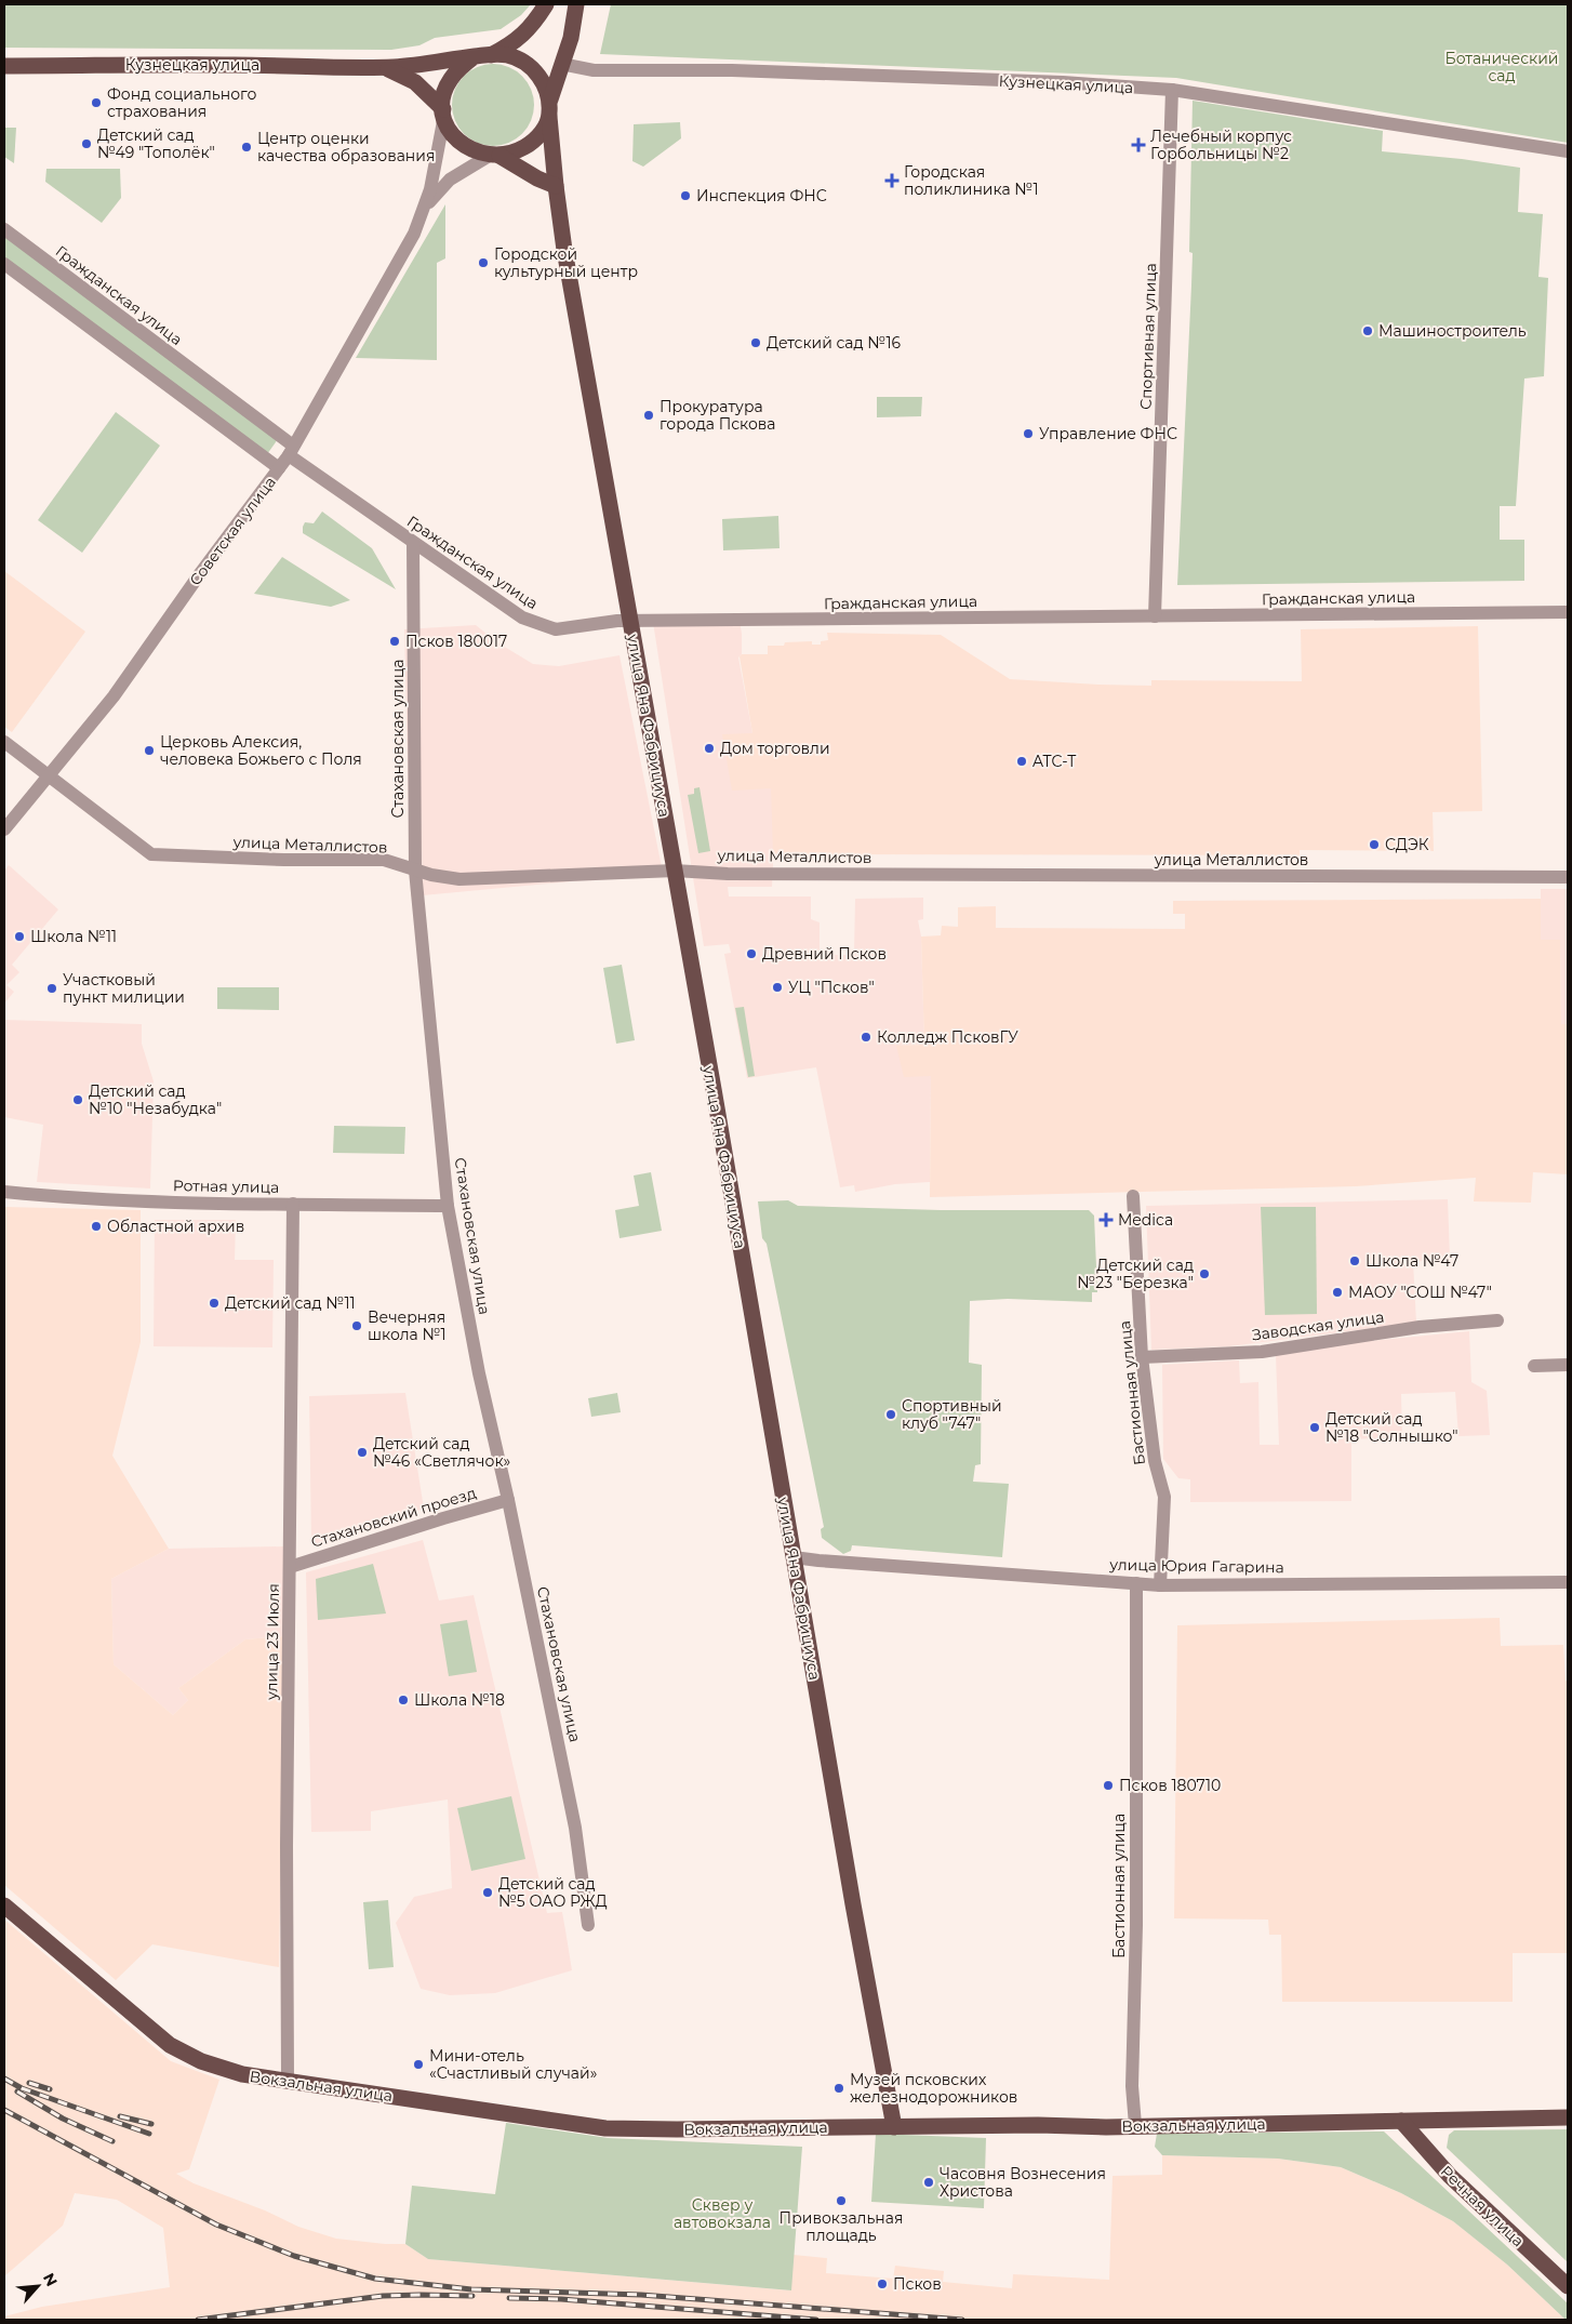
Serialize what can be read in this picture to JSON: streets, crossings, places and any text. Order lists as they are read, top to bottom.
{
  "streets": {
    "main road": [
      "Кузнецкая улица",
      "улица Яна Фабрициуса",
      "Вокзальная улица",
      "Речная улица"
    ],
    "street": [
      "Гражданская улица",
      "Спортивная улица",
      "Советская улица",
      "Стахановская улица",
      "улица Металлистов",
      "Ротная улица",
      "Заводская улица",
      "Бастионная улица",
      "Стахановский проезд",
      "улица Юрия Гагарина",
      "улица 23 Июля"
    ]
  },
  "crossings": [
    ["Кузнецкая улица", "Спортивная улица"],
    ["Кузнецкая улица", "Советская улица"],
    ["Кузнецкая улица", "улица Яна Фабрициуса"],
    ["Гражданская улица", "Спортивная улица"],
    ["Гражданская улица", "Советская улица"],
    ["Гражданская улица", "улица Яна Фабрициуса"],
    ["Гражданская улица", "Стахановская улица"],
    ["Советская улица", "улица Яна Фабрициуса"],
    ["Советская улица", "улица Металлистов"],
    ["улица Яна Фабрициуса", "улица Металлистов"],
    ["улица Яна Фабрициуса", "улица Юрия Гагарина"],
    ["улица Яна Фабрициуса", "Вокзальная улица"],
    ["Стахановская улица", "улица Металлистов"],
    ["Стахановская улица", "Ротная улица"],
    ["Стахановская улица", "Стахановский проезд"],
    ["Ротная улица", "улица 23 Июля"],
    ["Заводская улица", "Бастионная улица"],
    ["Бастионная улица", "улица Юрия Гагарина"],
    ["Бастионная улица", "Вокзальная улица"],
    ["Стахановский проезд", "улица 23 Июля"],
    ["улица 23 Июля", "Вокзальная улица"],
    ["Вокзальная улица", "Речная улица"]
  ],
  "parks": ["Ботанический сад", "Сквер у автовокзала"],
  "places": {
    "other": [
      "Фонд социального страхования",
      "Детский сад №49 \"Тополёк\"",
      "Центр оценки качества образования",
      "Инспекция ФНС",
      "Городской культурный центр",
      "Машиностроитель",
      "Детский сад №16",
      "Прокуратура города Пскова",
      "Управление ФНС",
      "Псков 180017",
      "Дом торговли",
      "Церковь Алексия, человека Божьего с Поля",
      "ATC-T",
      "СДЭК",
      "Школа №11",
      "Древний Псков",
      "УЦ \"Псков\"",
      "Участковый пункт милиции",
      "Колледж ПсковГУ",
      "Детский сад №10 \"Незабудка\"",
      "Областной архив",
      "Школа №47",
      "Детский сад №23 \"Березка\"",
      "МАОУ \"СОШ №47\"",
      "Детский сад №11",
      "Вечерняя школа №1",
      "Спортивный клуб \"747\"",
      "Детский сад №18 \"Солнышко\"",
      "Детский сад №46 «Светлячок»",
      "Школа №18",
      "Псков 180710",
      "Детский сад №5 ОАО РЖД",
      "Мини-отель «Счастливый случай»",
      "Музей псковских железнодорожников",
      "Часовня Вознесения Христова",
      "Привокзальная площадь",
      "Псков"
    ],
    "health": ["Лечебный корпус Горбольницы №2", "Городская поликлиника №1", "Medica"]
  },
  "north": "top right"
}
